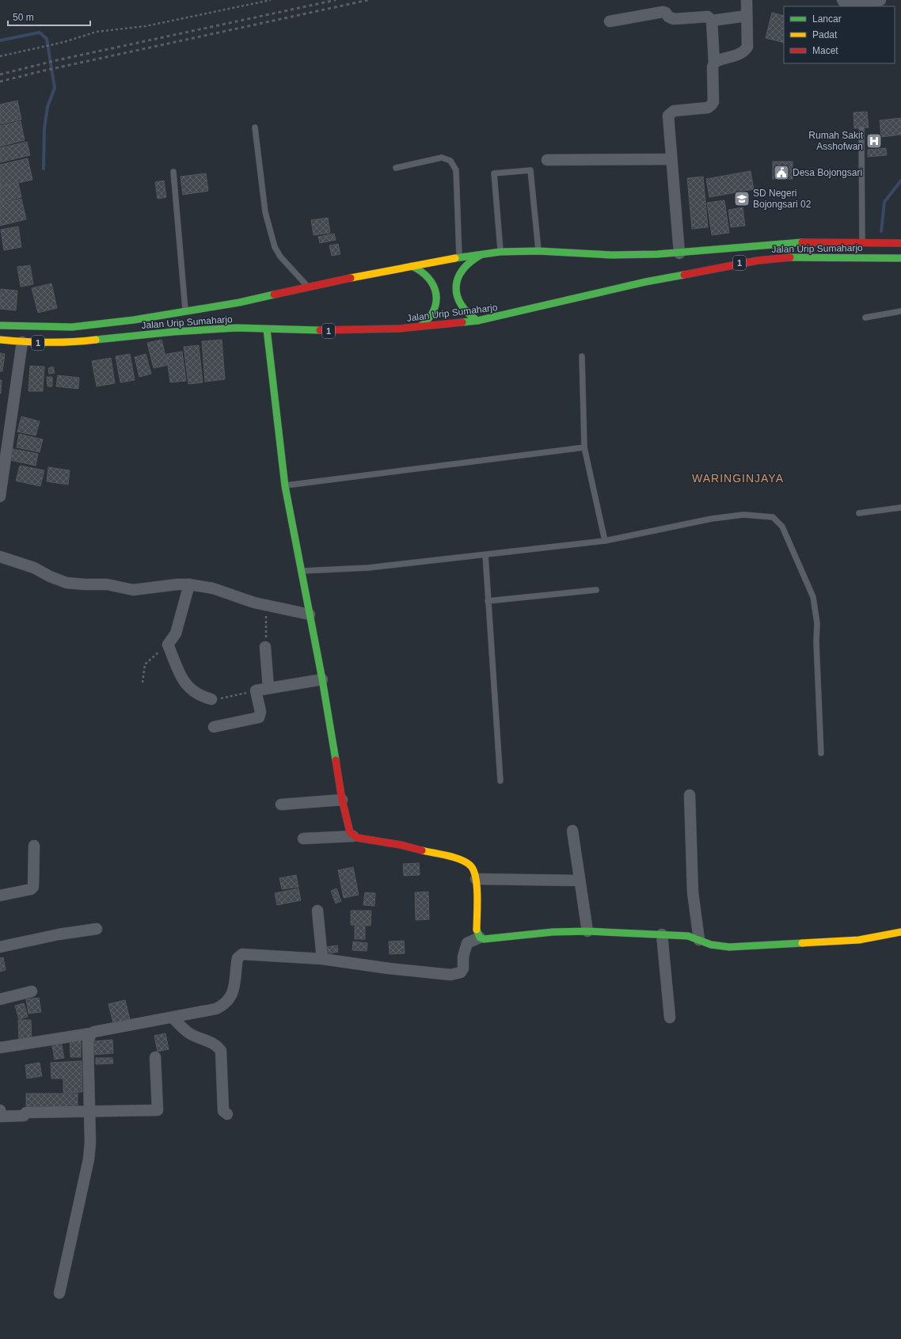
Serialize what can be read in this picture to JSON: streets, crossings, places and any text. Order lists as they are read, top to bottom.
{
  "streets": {
    "main road": ["Jalan Urip Sumaharjo", "1"]
  },
  "districts": ["WARINGINJAYA"],
  "places": {
    "hospital": ["Rumah Sakit Asshofwan"],
    "public building": ["Desa Bojongsari"],
    "school or university": ["SD Negeri Bojongsari 02"]
  },
  "legend": ["Lancar", "Padat", "Macet"],
  "scale_bar": "50 m"
}
